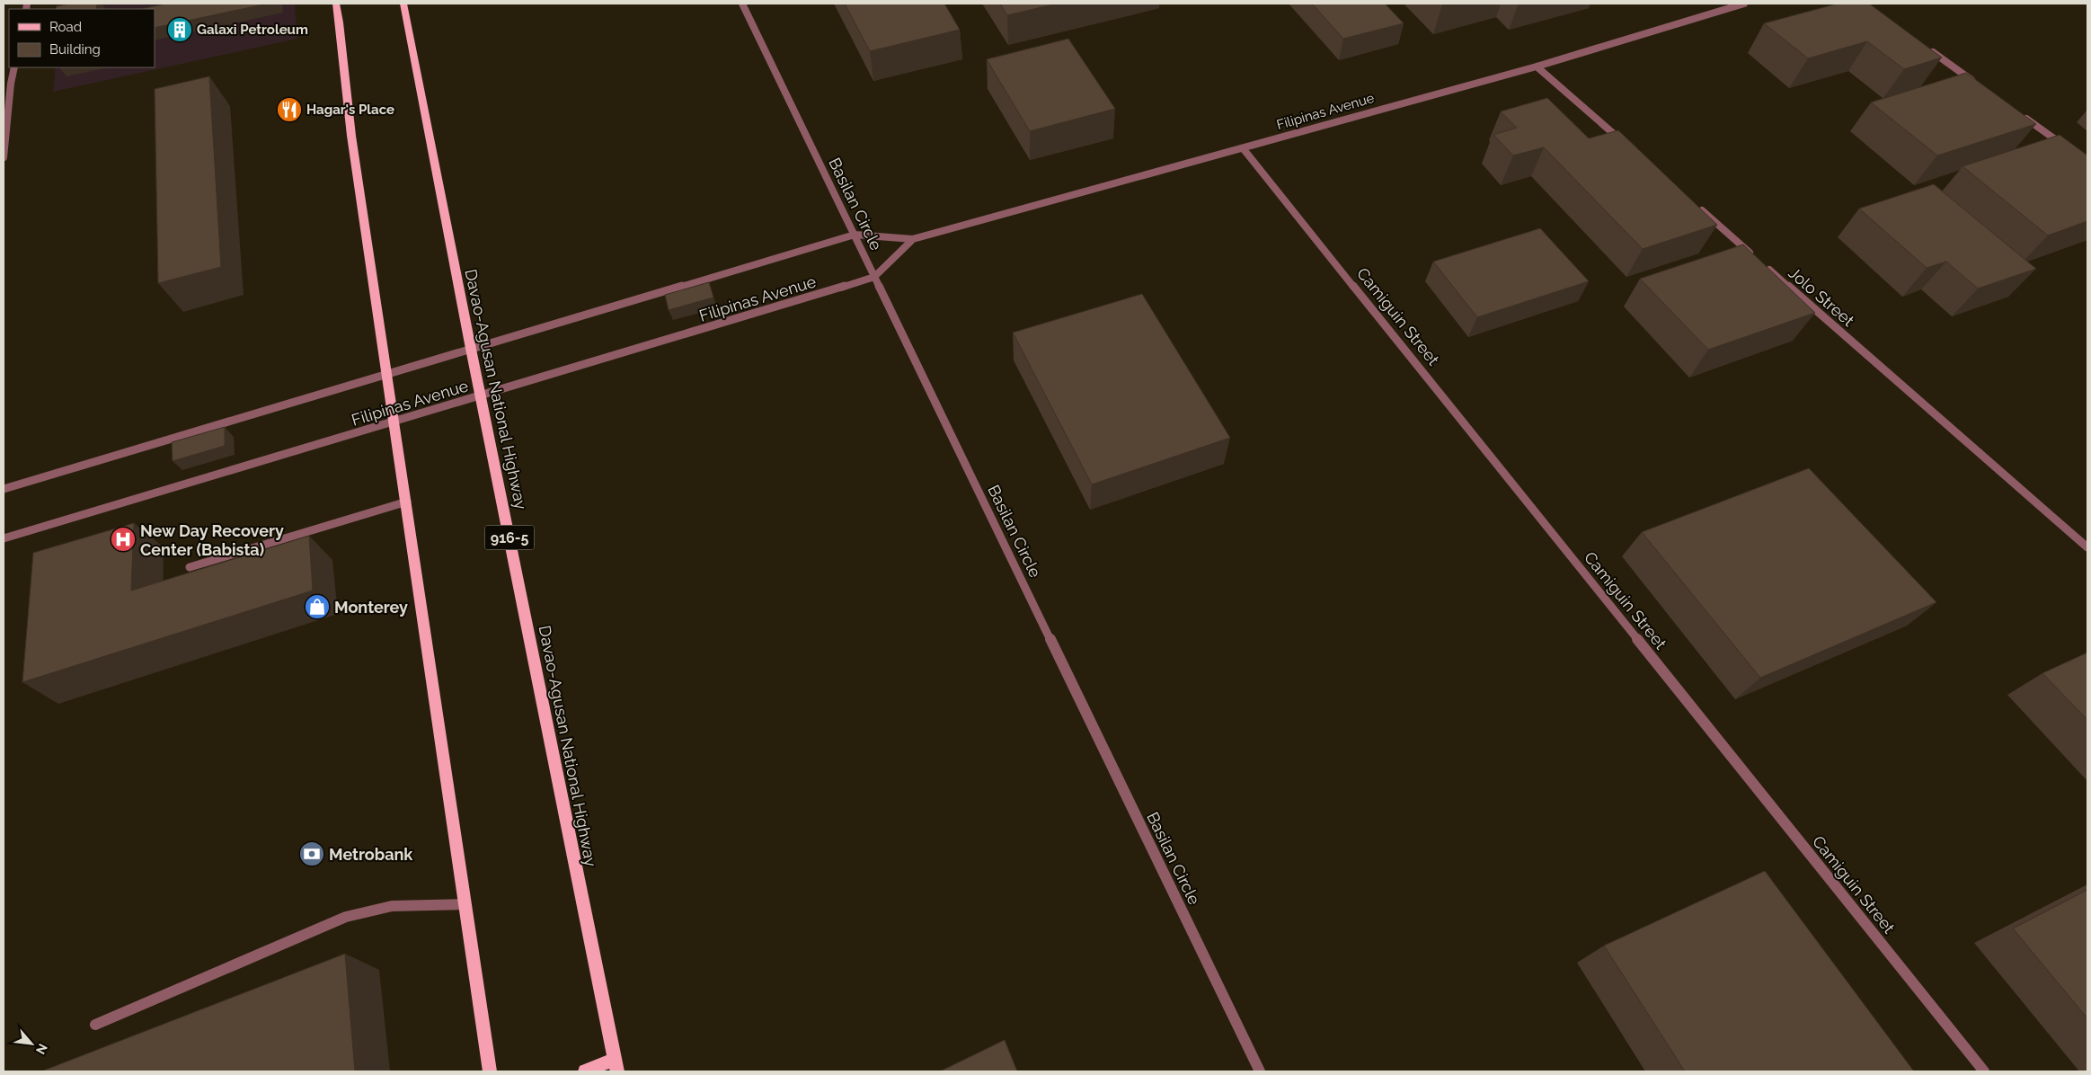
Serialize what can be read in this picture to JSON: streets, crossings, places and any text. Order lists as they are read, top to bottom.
{
  "streets": {
    "main road": ["Davao-Agusan National Highway", "916-5"],
    "street": [
      "Filipinas Avenue",
      "Basilan Circle",
      "Jolo Street",
      "Camiguin Street"
    ]
  },
  "crossings": [
    ["Filipinas Avenue", "Basilan Circle"],
    ["Filipinas Avenue", "Camiguin Street"],
    ["Filipinas Avenue", "Davao-Agusan National Highway"]
  ],
  "places": {
    "building": ["Galaxi Petroleum"],
    "restaurant": ["Hagar's Place"],
    "hospital": ["New Day Recovery Center (Babista)"],
    "shop": ["Monterey"],
    "bank": ["Metrobank"]
  },
  "legend": ["Road", "Building"],
  "north": "bottom right"
}
